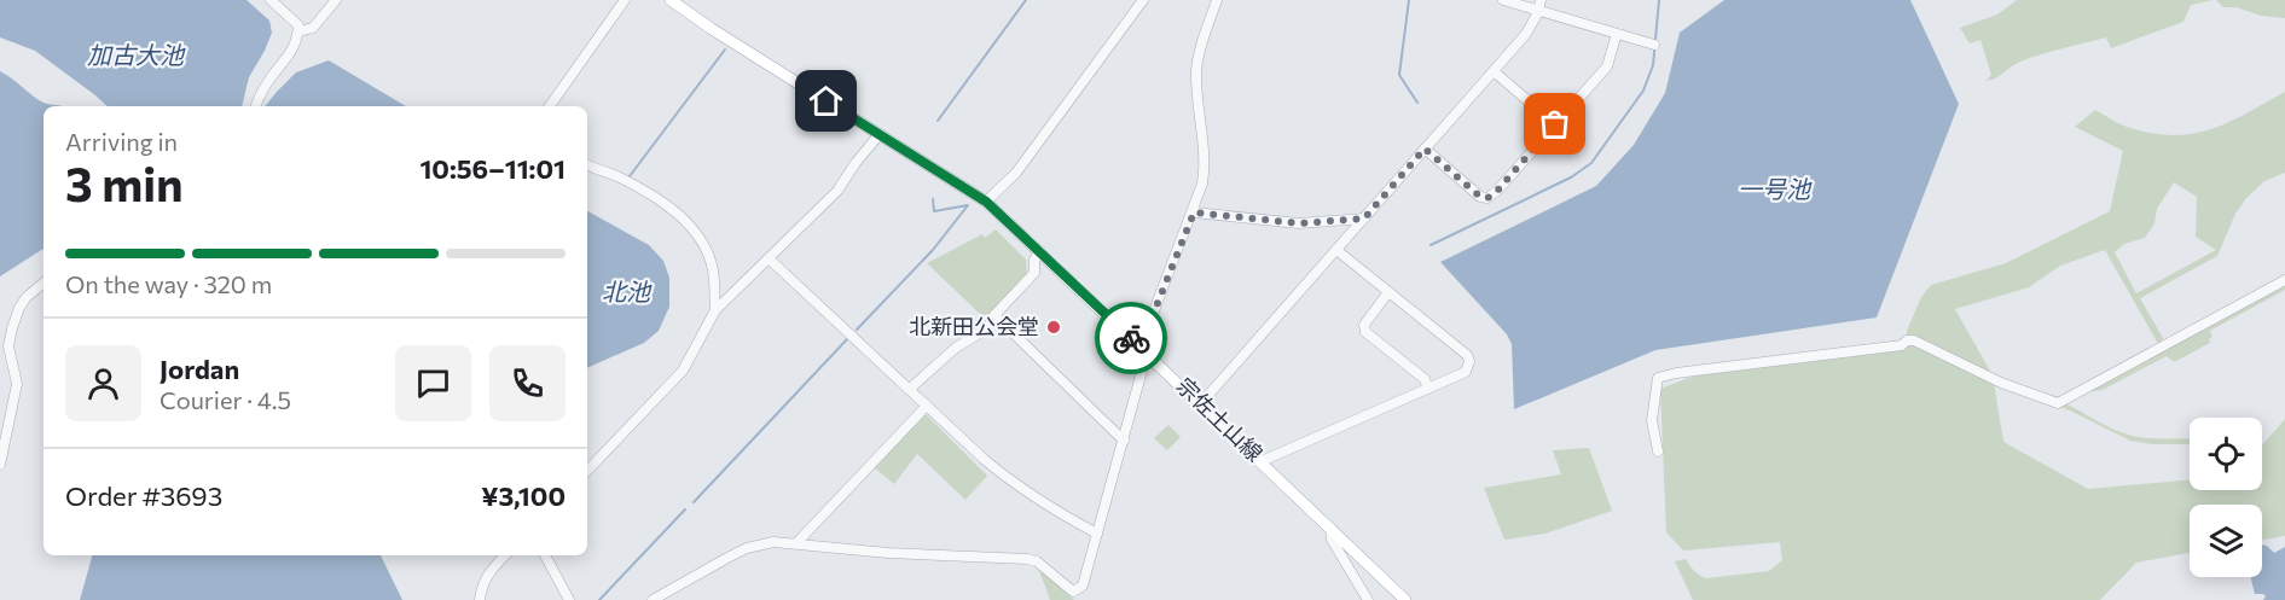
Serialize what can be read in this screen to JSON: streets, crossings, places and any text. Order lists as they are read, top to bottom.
{
  "streets": {
    "main road": ["宗佐土山線"]
  },
  "water": ["加古大池", "一号池", "北池"],
  "places": ["北新田公会堂"],
  "page": {
    "heading": ["3 min", "Arriving in", "10:56–11:01"],
    "panel": [
      "Jordan",
      "Courier · 4.5",
      "Order #3693",
      "¥3,100"
    ],
    "bar": "On the way · 320 m"
  }
}
